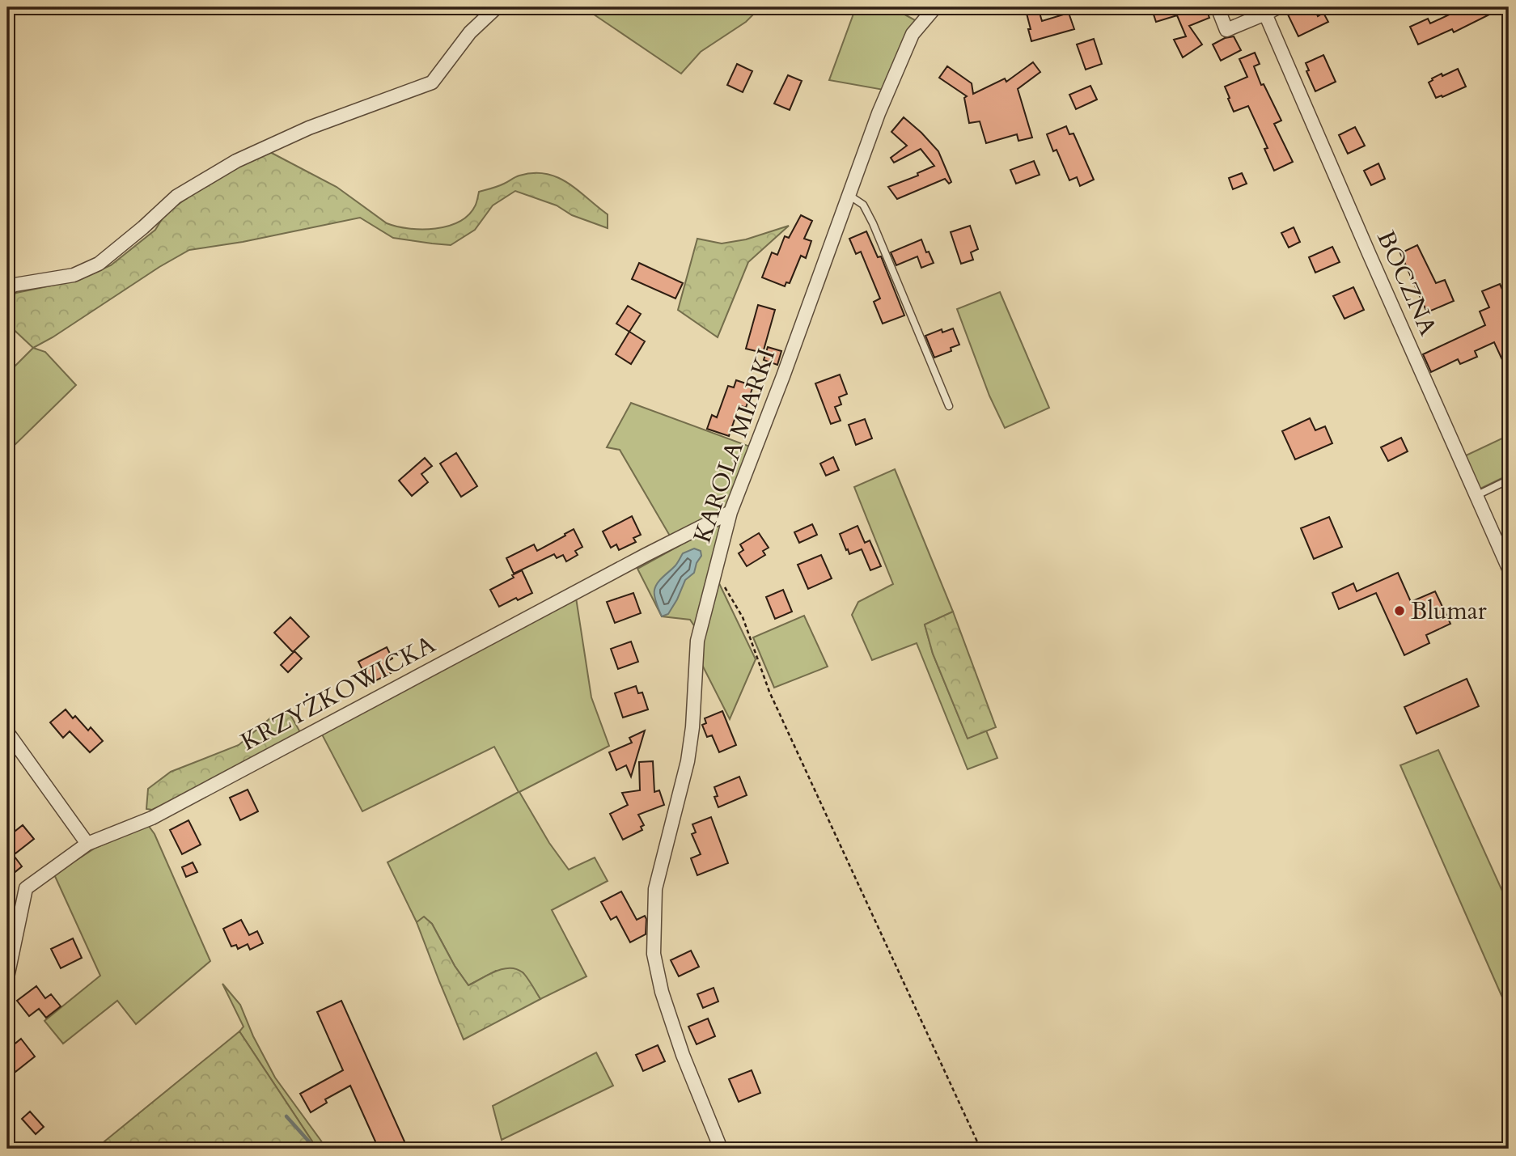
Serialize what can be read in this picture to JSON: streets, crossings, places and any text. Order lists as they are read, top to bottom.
{
  "streets": {
    "street": ["BOCZNA", "KAROLA MIARKI", "KRZYŻKOWICKA"]
  },
  "crossings": [
    ["KAROLA MIARKI", "KRZYŻKOWICKA"]
  ],
  "places": ["Blumar"]
}
